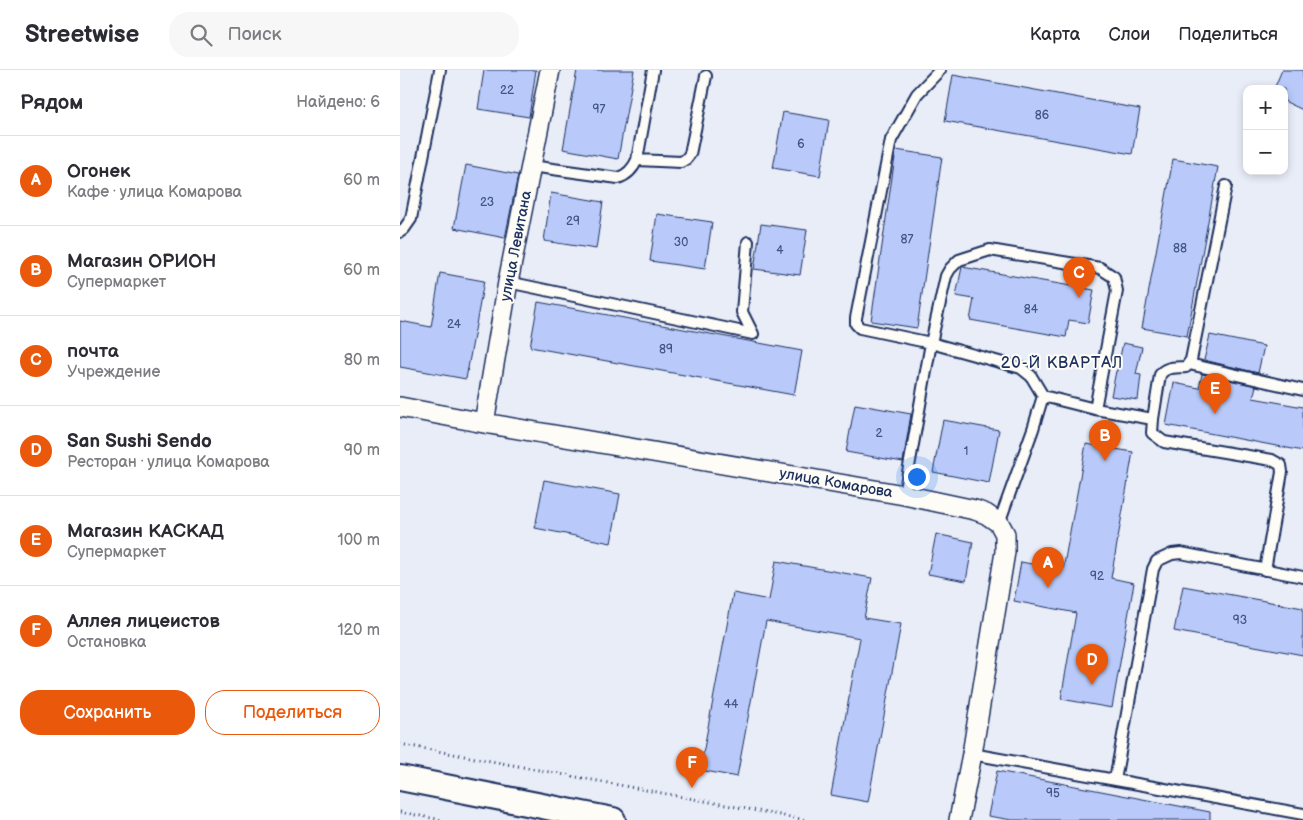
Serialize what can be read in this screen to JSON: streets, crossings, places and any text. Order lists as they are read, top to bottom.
{
  "streets": {
    "street": ["улица Левитана", "улица Комарова"]
  },
  "crossings": [
    ["улица Левитана", "улица Комарова"]
  ],
  "districts": ["20-Й КВАРТАЛ"],
  "house_numbers": [
    "22",
    "97",
    "86",
    "6",
    "23",
    "29",
    "87",
    "30",
    "88",
    "4",
    "84",
    "24",
    "89",
    "2",
    "1",
    "92",
    "93",
    "44",
    "95"
  ],
  "page": {
    "header": "Streetwise",
    "search": "Поиск",
    "nav": ["Карта", "Слои", "Поделиться"],
    "heading": ["Рядом", "Найдено: 6"],
    "map_buttons": ["+", "−"],
    "list": [
      {
        "mark": "A",
        "name": "Огонек",
        "note": "Кафе · улица Комарова",
        "value": "60 m"
      },
      {
        "mark": "B",
        "name": "Магазин ОРИОН",
        "note": "Супермаркет",
        "value": "60 m"
      },
      {
        "mark": "C",
        "name": "почта",
        "note": "Учреждение",
        "value": "80 m"
      },
      {
        "mark": "D",
        "name": "San Sushi Sendo",
        "note": "Ресторан · улица Комарова",
        "value": "90 m"
      },
      {
        "mark": "E",
        "name": "Магазин КАСКАД",
        "note": "Супермаркет",
        "value": "100 m"
      },
      {
        "mark": "F",
        "name": "Аллея лицеистов",
        "note": "Остановка",
        "value": "120 m"
      }
    ],
    "pins": [
      "C",
      "E",
      "B",
      "A",
      "D",
      "F"
    ],
    "buttons": ["Сохранить", "Поделиться"]
  }
}
